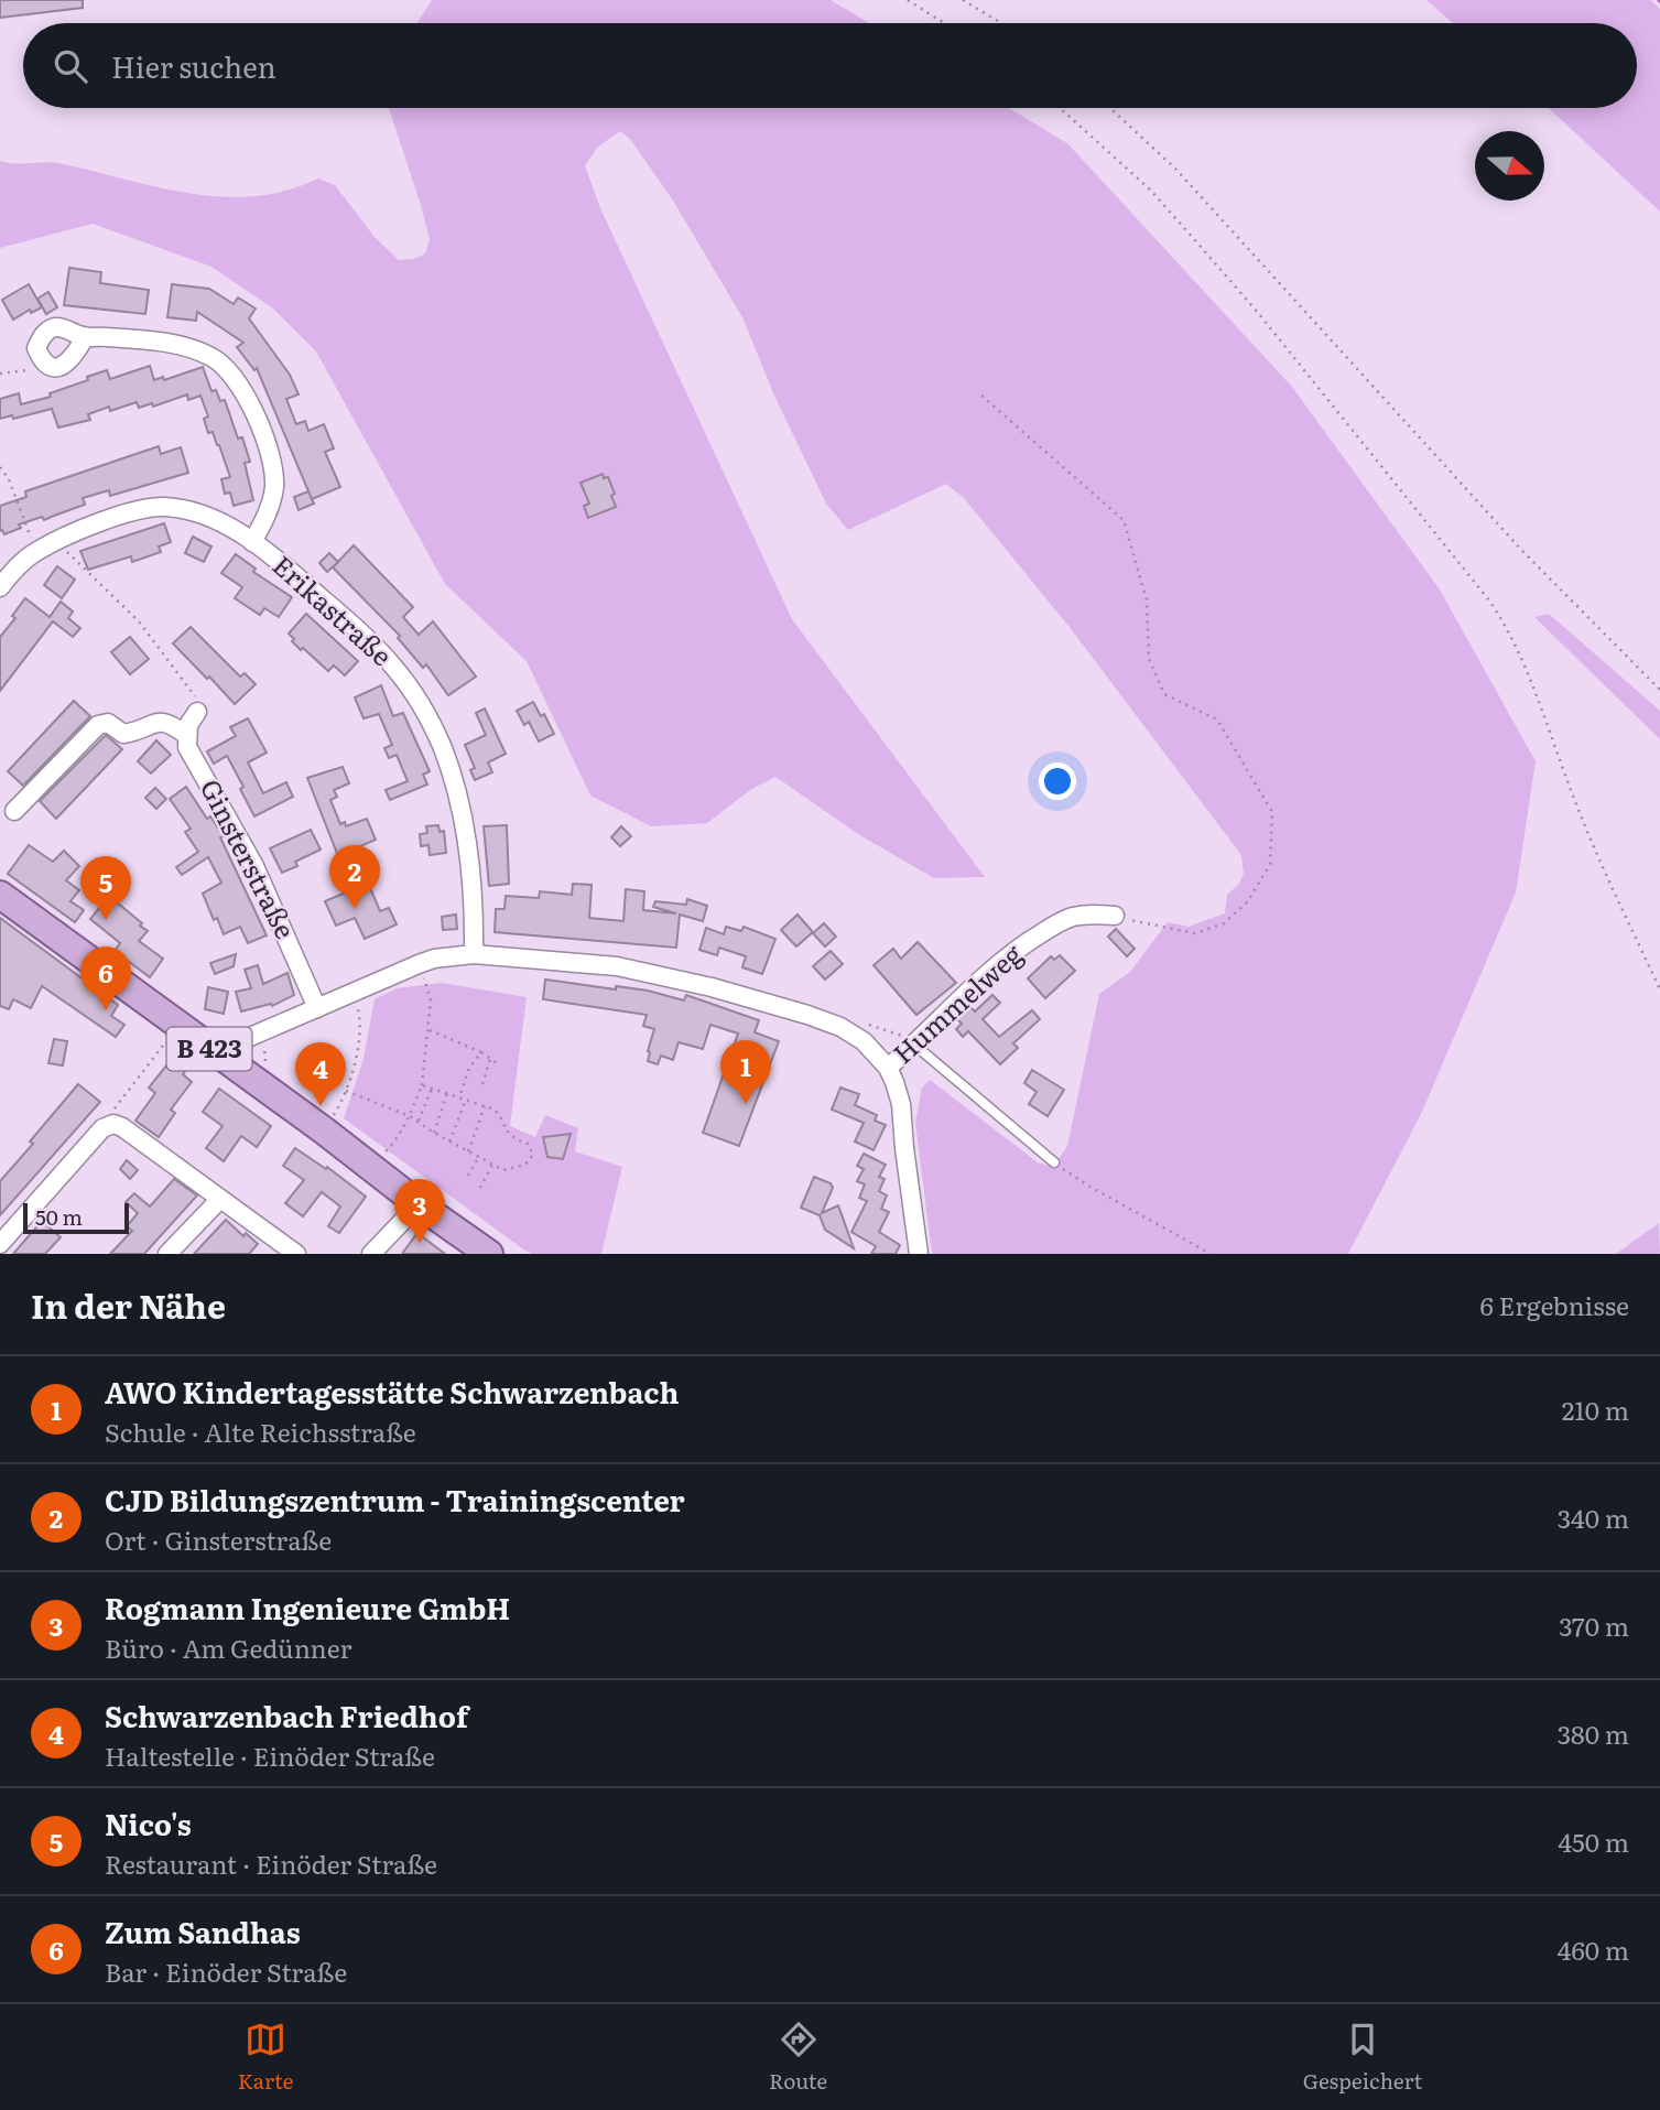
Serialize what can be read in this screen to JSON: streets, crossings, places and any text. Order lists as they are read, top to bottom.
{
  "streets": {
    "main road": ["B 423"],
    "street": ["Erikastraße", "Ginsterstraße", "Hummelweg"]
  },
  "scale_bar": "50 m",
  "north": "right",
  "page": {
    "search": "Hier suchen",
    "pins": [
      "2",
      "5",
      "6",
      "1",
      "4",
      "3"
    ],
    "scale": "50 m",
    "heading": ["In der Nähe", "6 Ergebnisse"],
    "list": [
      {
        "mark": "1",
        "name": "AWO Kindertagesstätte Schwarzenbach",
        "note": "Schule · Alte Reichsstraße",
        "value": "210 m"
      },
      {
        "mark": "2",
        "name": "CJD Bildungszentrum - Trainingscenter",
        "note": "Ort · Ginsterstraße",
        "value": "340 m"
      },
      {
        "mark": "3",
        "name": "Rogmann Ingenieure GmbH",
        "note": "Büro · Am Gedünner",
        "value": "370 m"
      },
      {
        "mark": "4",
        "name": "Schwarzenbach Friedhof",
        "note": "Haltestelle · Einöder Straße",
        "value": "380 m"
      },
      {
        "mark": "5",
        "name": "Nico's",
        "note": "Restaurant · Einöder Straße",
        "value": "450 m"
      },
      {
        "mark": "6",
        "name": "Zum Sandhas",
        "note": "Bar · Einöder Straße",
        "value": "460 m"
      }
    ],
    "nav": ["Karte", "Route", "Gespeichert"]
  }
}
